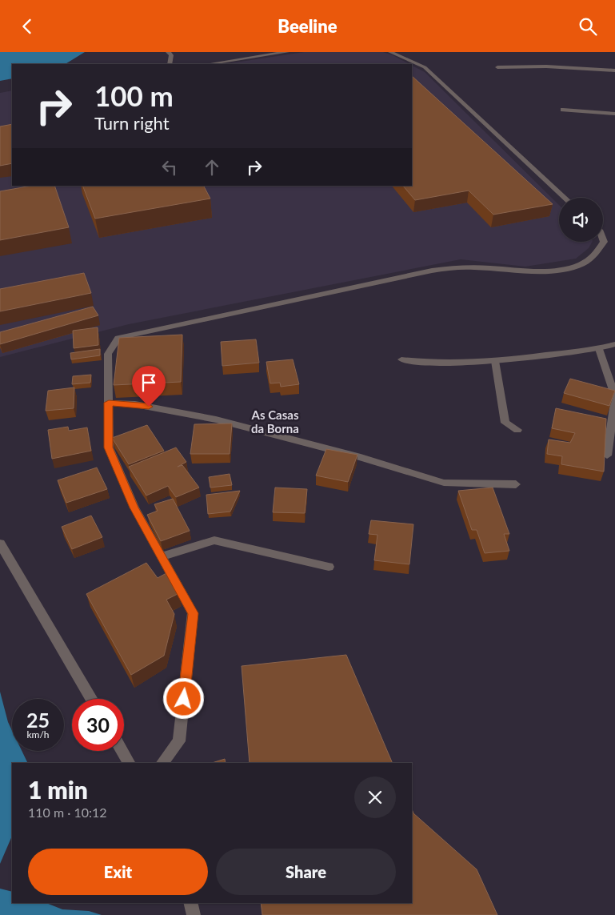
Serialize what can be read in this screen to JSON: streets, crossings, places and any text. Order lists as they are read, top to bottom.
{
  "districts": ["As Casas da Borna"],
  "page": {
    "header": "Beeline",
    "turn": ["100 m", "Turn right"],
    "speed": "25 km/h",
    "limit": "30",
    "heading": ["1 min", "110 m · 10:12"],
    "buttons": ["Exit", "Share"]
  }
}
